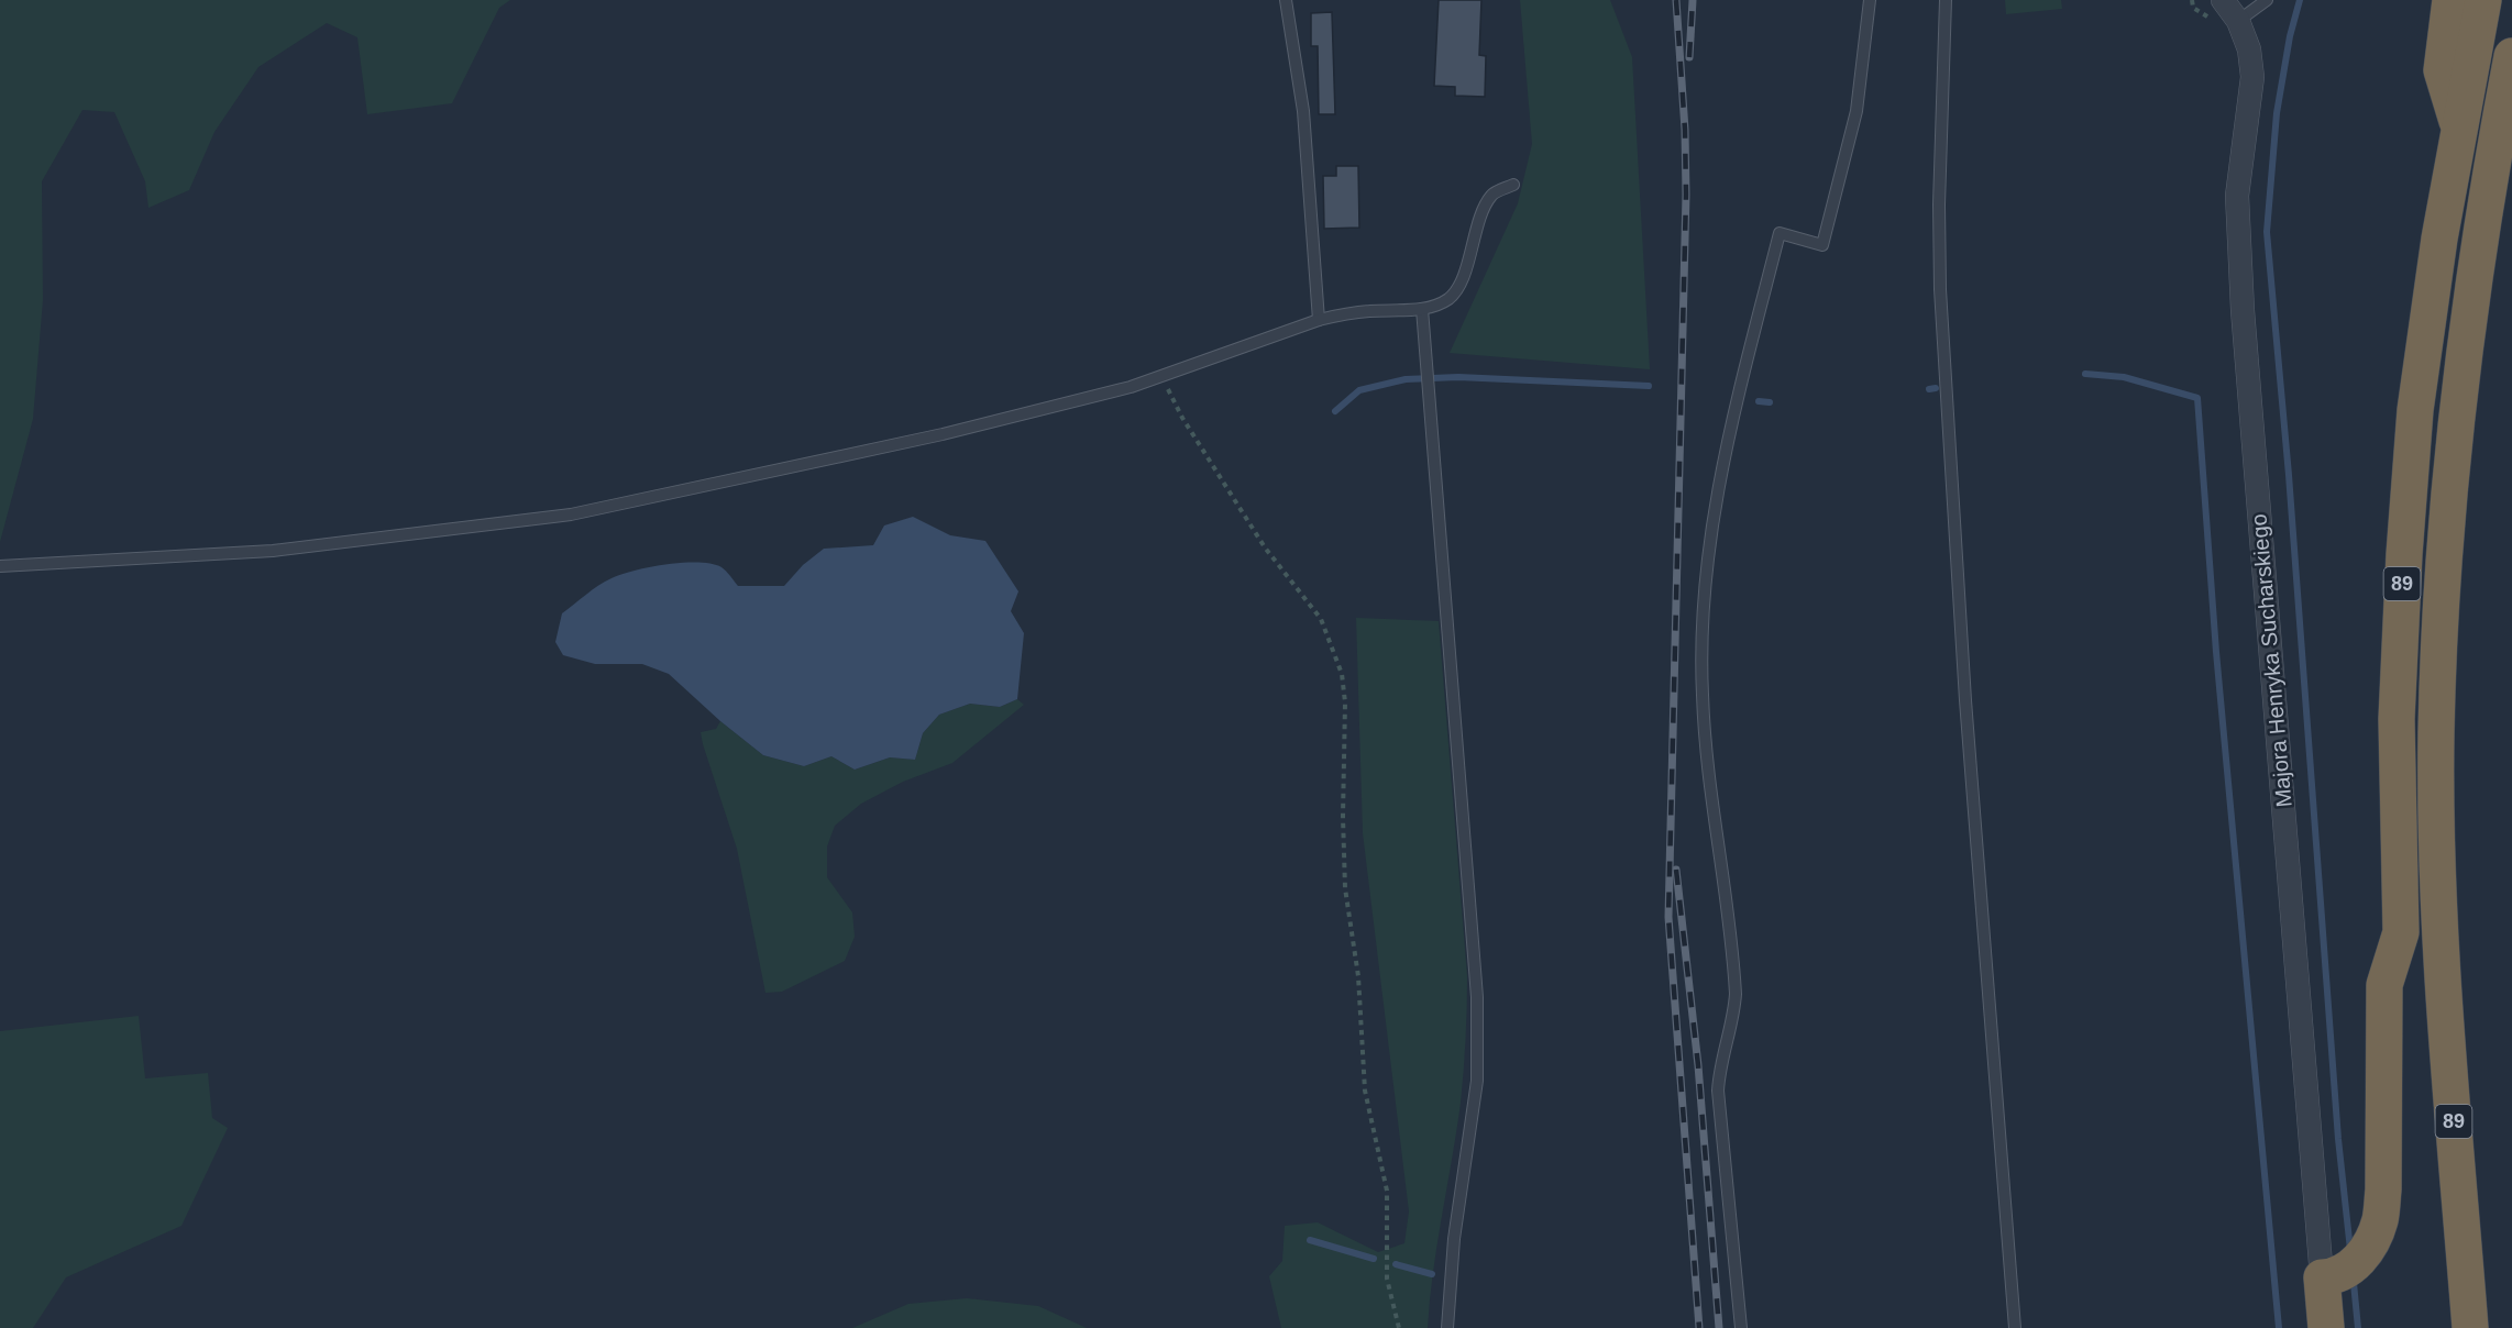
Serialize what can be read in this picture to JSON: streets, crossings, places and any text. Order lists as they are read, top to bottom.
{
  "streets": {
    "highway": ["89", "Majora Henryka Sucharskiego"]
  },
  "crossings": [
    ["89", "Majora Henryka Sucharskiego"]
  ]
}
